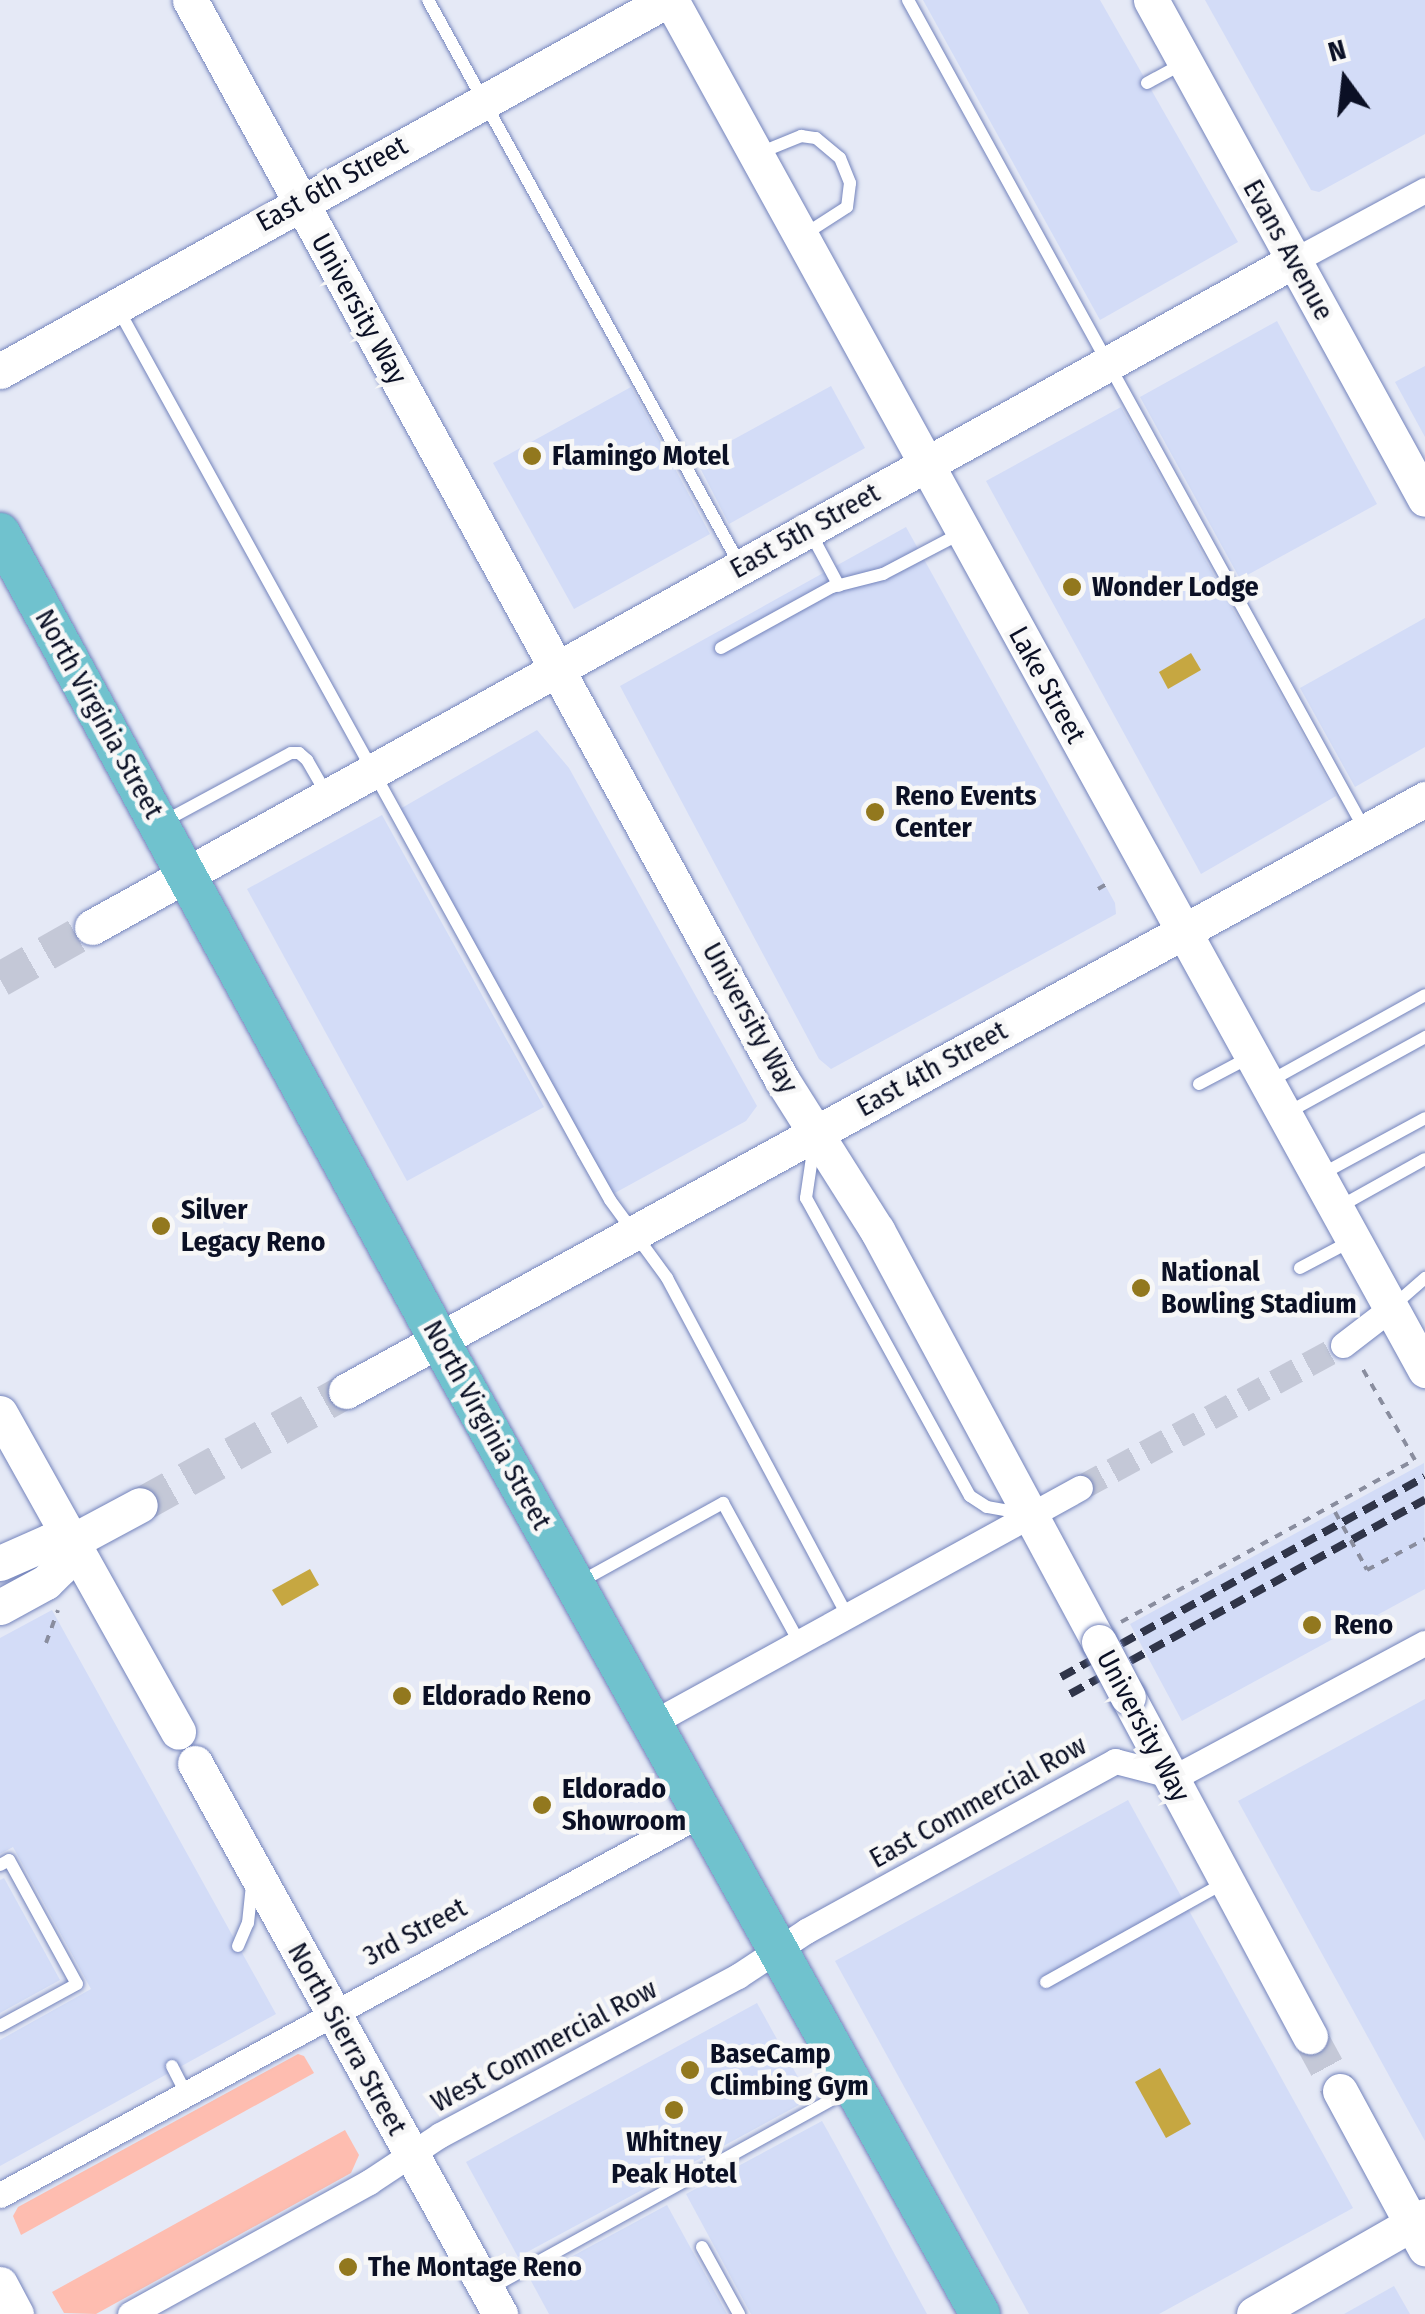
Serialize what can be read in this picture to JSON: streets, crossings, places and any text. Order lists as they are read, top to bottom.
{
  "streets": {
    "main road": [
      "East 6th Street",
      "Evans Avenue",
      "University Way",
      "East 5th Street",
      "Lake Street",
      "North Virginia Street",
      "East 4th Street",
      "North Sierra Street"
    ],
    "street": ["East Commercial Row", "3rd Street", "West Commercial Row"]
  },
  "crossings": [
    ["East 6th Street", "University Way"],
    ["East 6th Street", "Lake Street"],
    ["Evans Avenue", "East 5th Street"],
    ["University Way", "East 5th Street"],
    ["University Way", "East 4th Street"],
    ["University Way", "East Commercial Row"],
    ["East 5th Street", "Lake Street"],
    ["East 5th Street", "North Virginia Street"],
    ["Lake Street", "East 4th Street"],
    ["North Virginia Street", "East 4th Street"],
    ["North Virginia Street", "East Commercial Row"],
    ["North Virginia Street", "3rd Street"],
    ["North Virginia Street", "West Commercial Row"],
    ["East Commercial Row", "West Commercial Row"],
    ["3rd Street", "North Sierra Street"],
    ["North Sierra Street", "West Commercial Row"]
  ],
  "places": [
    "Flamingo Motel",
    "Wonder Lodge",
    "Reno Events Center",
    "Silver Legacy Reno",
    "National Bowling Stadium",
    "Reno",
    "Eldorado Reno",
    "Eldorado Showroom",
    "BaseCamp Climbing Gym",
    "Whitney Peak Hotel",
    "The Montage Reno"
  ],
  "north": "top"
}
